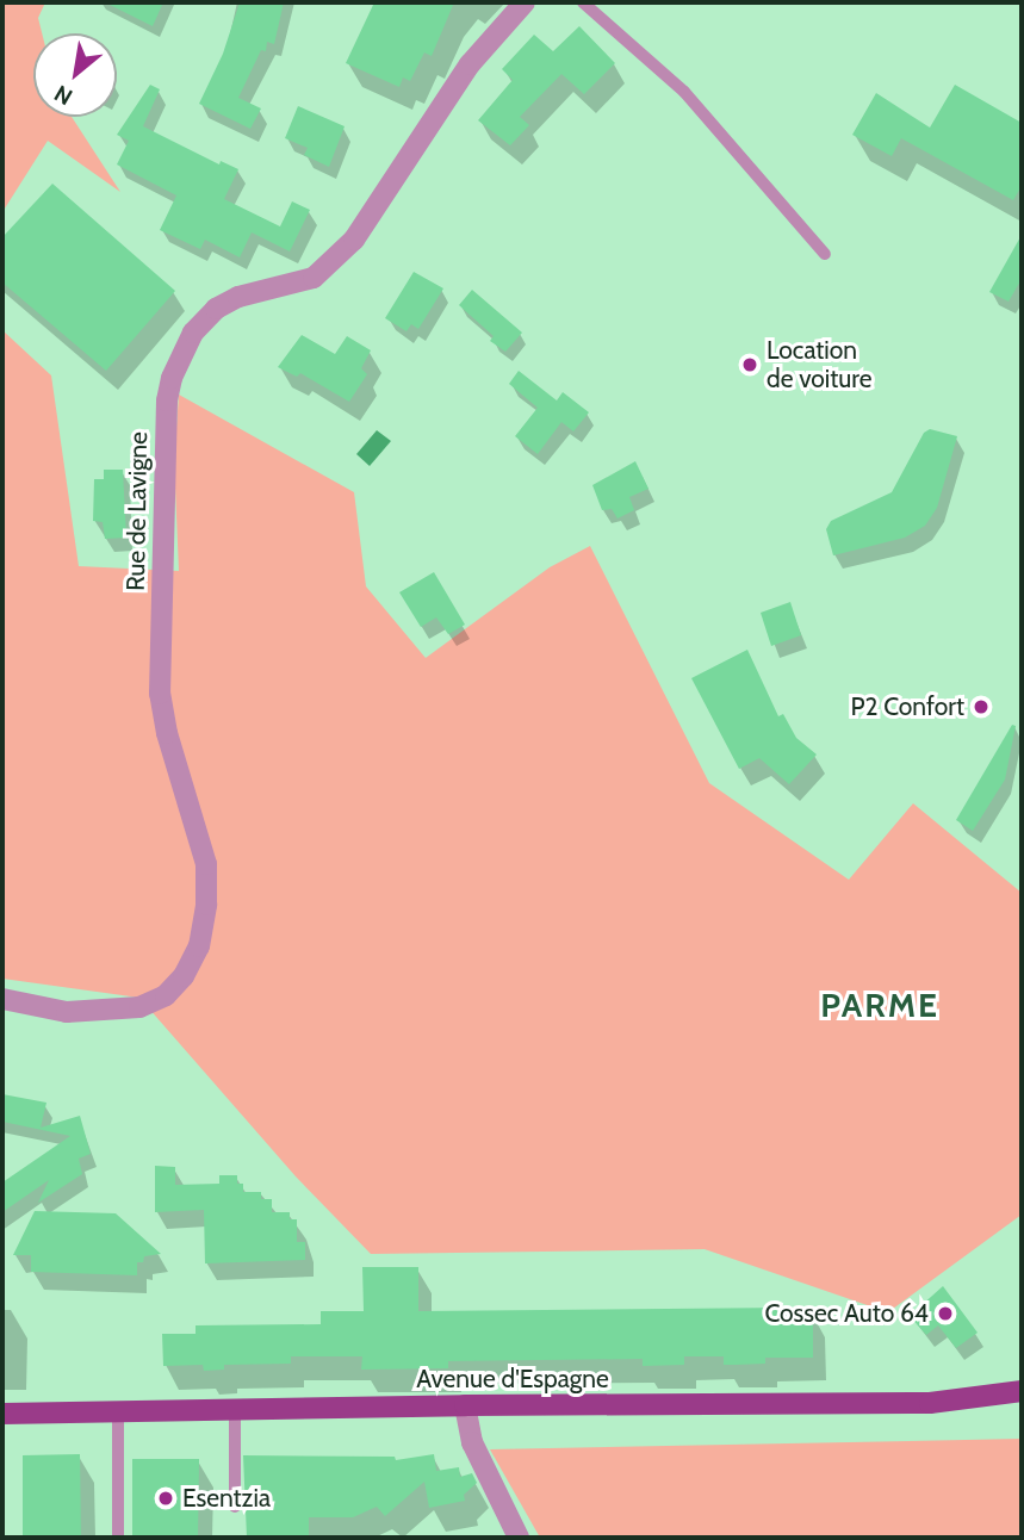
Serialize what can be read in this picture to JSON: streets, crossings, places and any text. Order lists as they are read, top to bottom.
{
  "streets": {
    "main road": ["Avenue d'Espagne"],
    "street": ["Rue de Lavigne"]
  },
  "districts": ["PARME"],
  "places": [
    "Location de voiture",
    "P2 Confort",
    "Cossec Auto 64",
    "Esentzia"
  ],
  "north": "bottom left"
}
